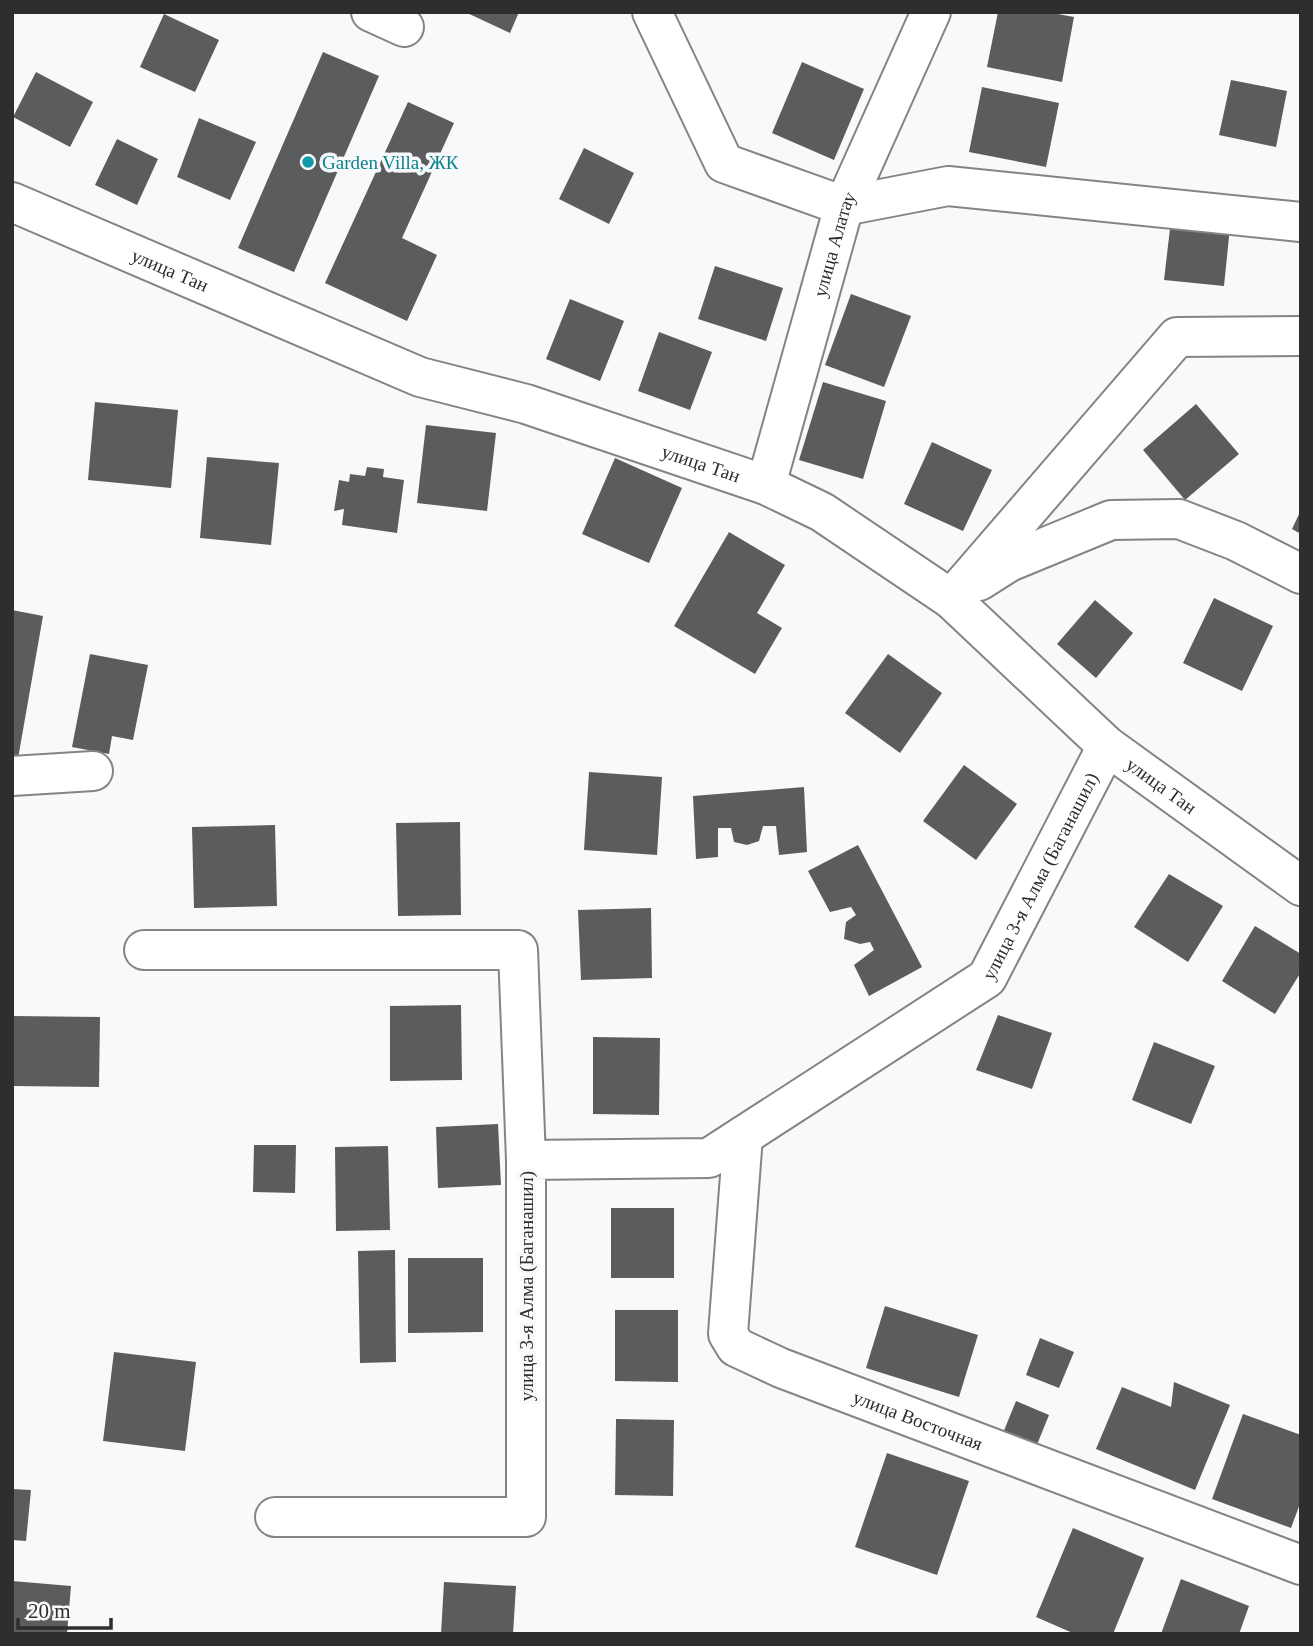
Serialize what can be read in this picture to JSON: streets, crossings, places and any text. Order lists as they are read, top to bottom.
{
  "streets": {
    "street": [
      "улица Алатау",
      "улица Тан",
      "улица 3-я Алма (Баганашил)",
      "улица Восточная"
    ]
  },
  "crossings": [
    ["улица Алатау", "улица Тан"],
    ["улица Тан", "улица 3-я Алма (Баганашил)"],
    ["улица 3-я Алма (Баганашил)", "улица Восточная"]
  ],
  "places": ["Garden Villa, ЖК"],
  "scale_bar": "20 m"
}
